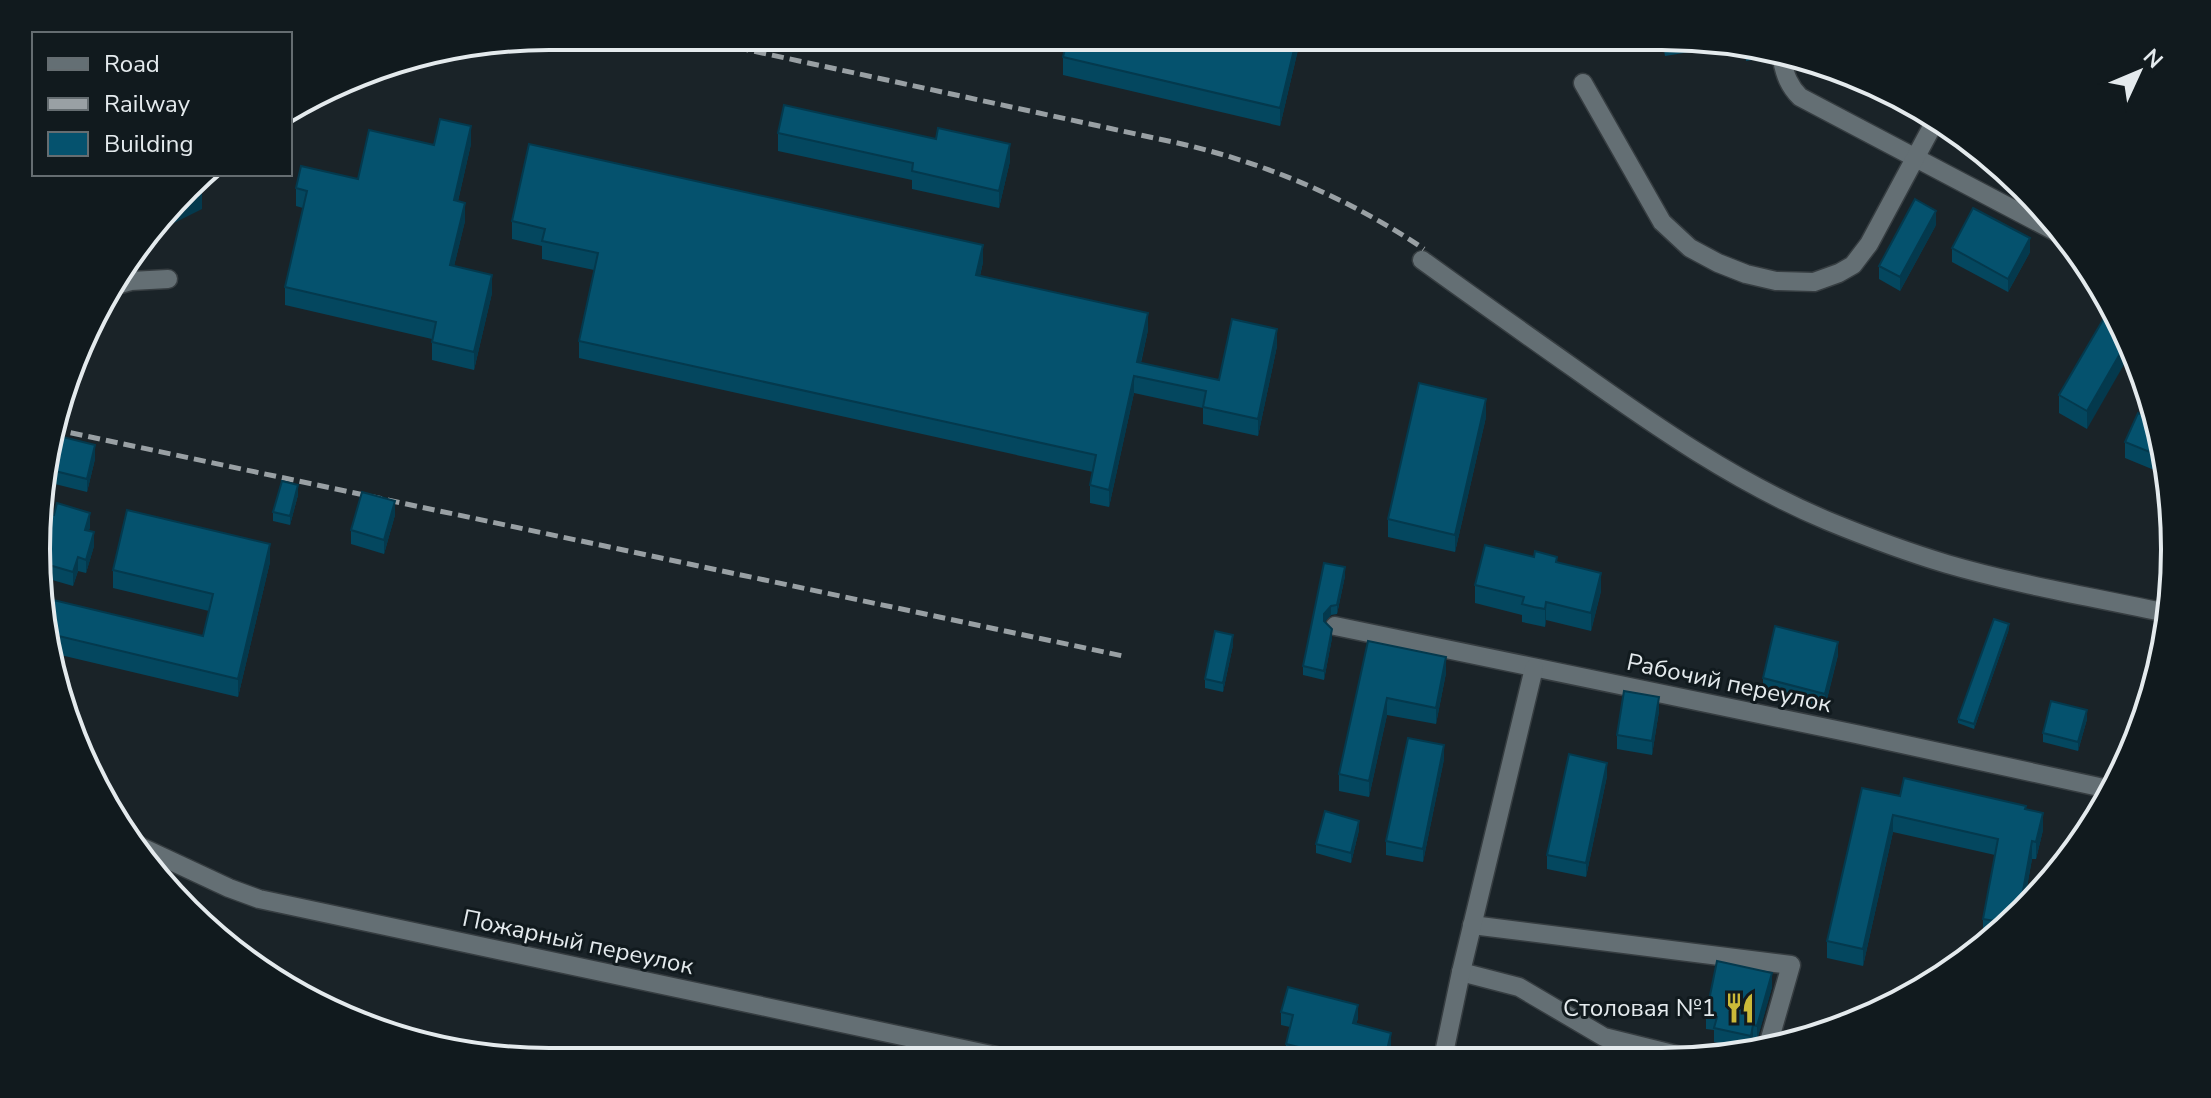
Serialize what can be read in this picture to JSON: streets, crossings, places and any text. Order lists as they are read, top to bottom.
{
  "streets": {
    "street": ["Рабочий переулок", "Пожарный переулок"]
  },
  "places": {
    "restaurant": ["Столовая №1"]
  },
  "legend": ["Road", "Railway", "Building"],
  "north": "top right"
}
